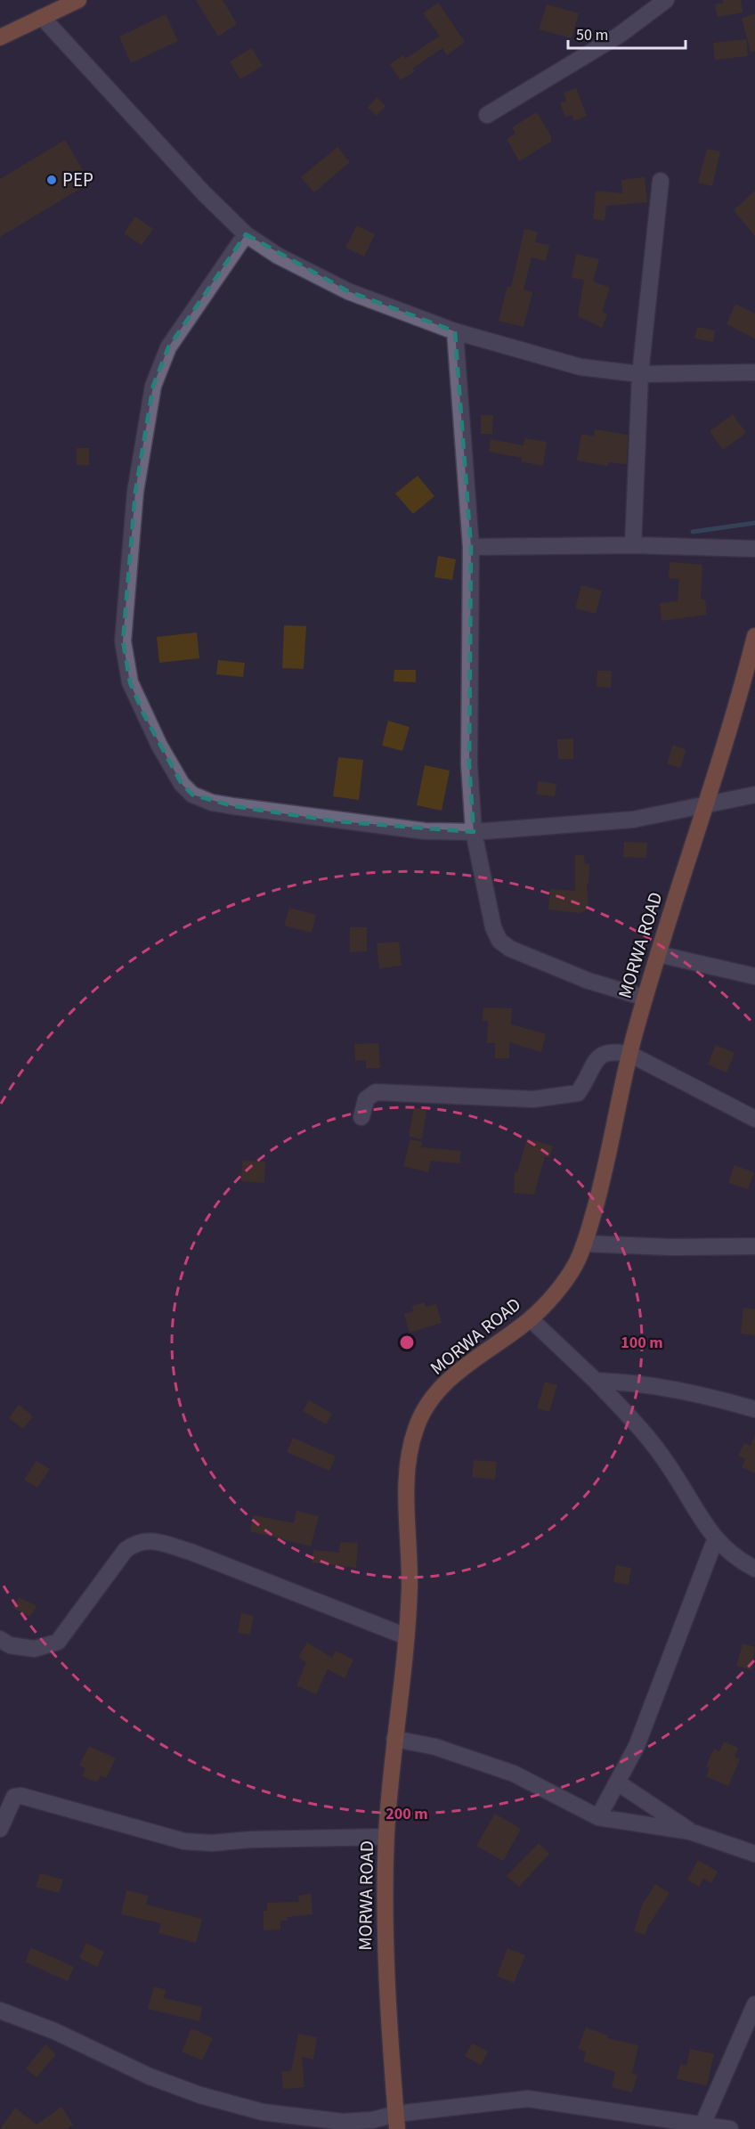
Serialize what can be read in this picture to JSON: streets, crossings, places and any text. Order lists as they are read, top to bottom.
{
  "streets": {
    "main road": ["MORWA ROAD"]
  },
  "places": ["PEP"],
  "scale_bar": "50 m",
  "rings": ["100 m", "200 m"]
}
